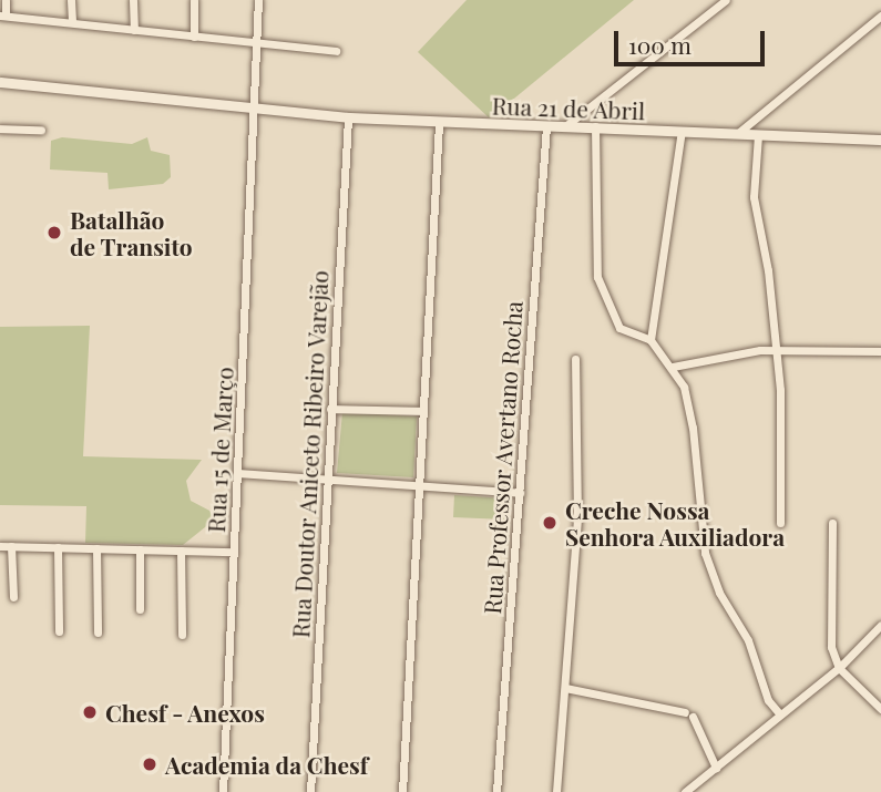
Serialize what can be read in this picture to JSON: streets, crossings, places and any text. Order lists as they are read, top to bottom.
{
  "streets": {
    "street": [
      "Rua 21 de Abril",
      "Rua 15 de Março",
      "Rua Doutor Aniceto Ribeiro Varejão",
      "Rua Professor Avertano Rocha"
    ]
  },
  "crossings": [
    ["Rua 21 de Abril", "Rua 15 de Março"],
    ["Rua 21 de Abril", "Rua Doutor Aniceto Ribeiro Varejão"],
    ["Rua 21 de Abril", "Rua Professor Avertano Rocha"]
  ],
  "places": [
    "Batalhão de Transito",
    "Creche Nossa Senhora Auxiliadora",
    "Chesf - Anexos",
    "Academia da Chesf"
  ],
  "scale_bar": "100 m"
}
